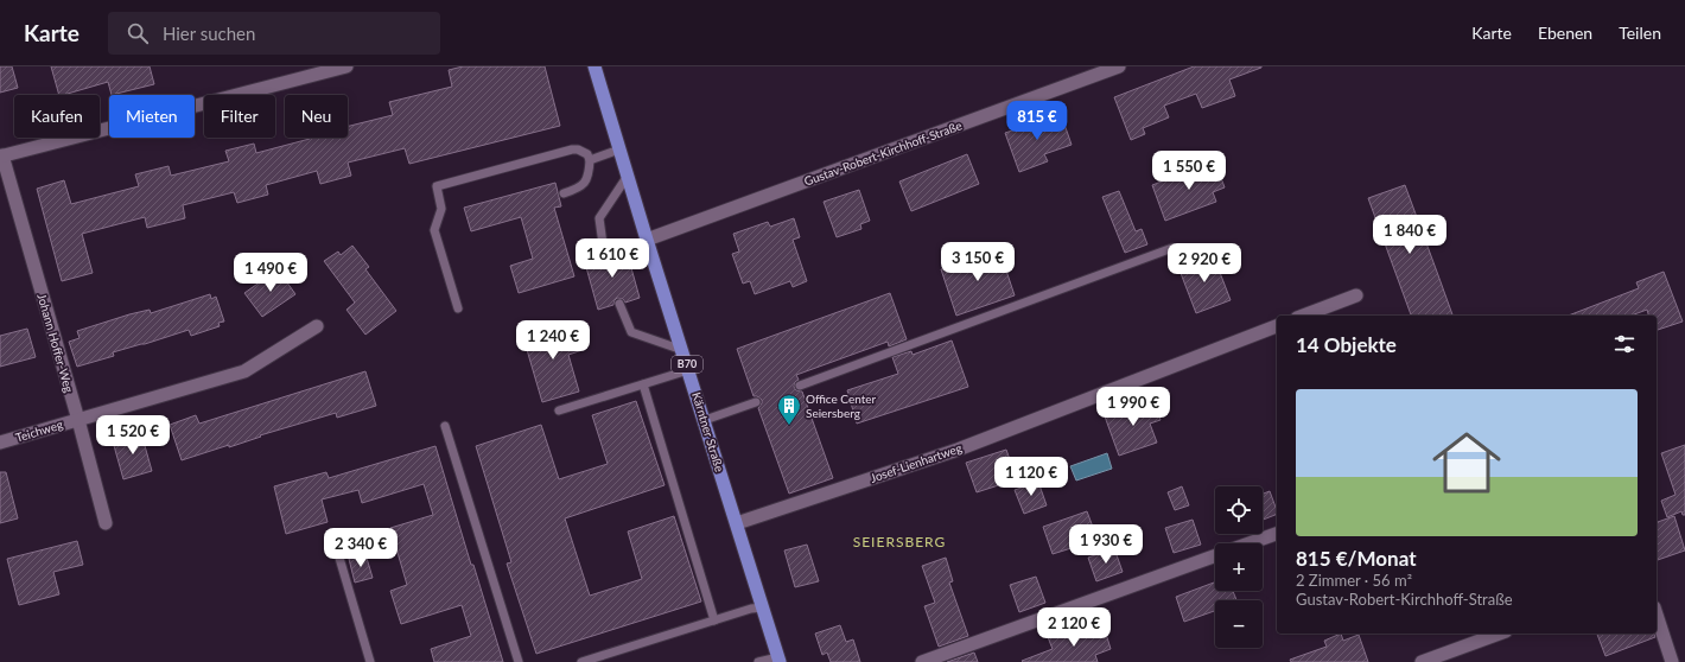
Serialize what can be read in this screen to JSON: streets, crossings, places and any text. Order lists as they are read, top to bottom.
{
  "streets": {
    "main road": ["B70", "Kärntner Straße"],
    "street": [
      "Gustav-Robert-Kirchhoff-Straße",
      "Johann Hoffer-Weg",
      "Teichweg",
      "Josef-Lienhartweg"
    ]
  },
  "crossings": [
    ["Gustav-Robert-Kirchhoff-Straße", "Kärntner Straße"],
    ["Johann Hoffer-Weg", "Teichweg"],
    ["Kärntner Straße", "Josef-Lienhartweg"]
  ],
  "districts": ["SEIERSBERG"],
  "places": {
    "building": ["Office Center Seiersberg"]
  },
  "page": {
    "header": "Karte",
    "search": "Hier suchen",
    "nav": ["Karte", "Ebenen", "Teilen"],
    "chip": [
      "Kaufen",
      "Mieten",
      "Filter",
      "Neu"
    ],
    "price": [
      "815 €",
      "1 550 €",
      "1 840 €",
      "1 610 €",
      "3 150 €",
      "2 920 €",
      "1 490 €",
      "1 240 €",
      "1 990 €",
      "1 520 €",
      "1 120 €",
      "1 930 €",
      "2 340 €",
      "2 120 €"
    ],
    "heading": "14 Objekte",
    "list": [
      {
        "name": "815 €/Monat",
        "note": "2 Zimmer · 56 m² · Gustav-Robert-Kirchhoff-Straße"
      }
    ],
    "map_buttons": ["+", "−"]
  }
}
